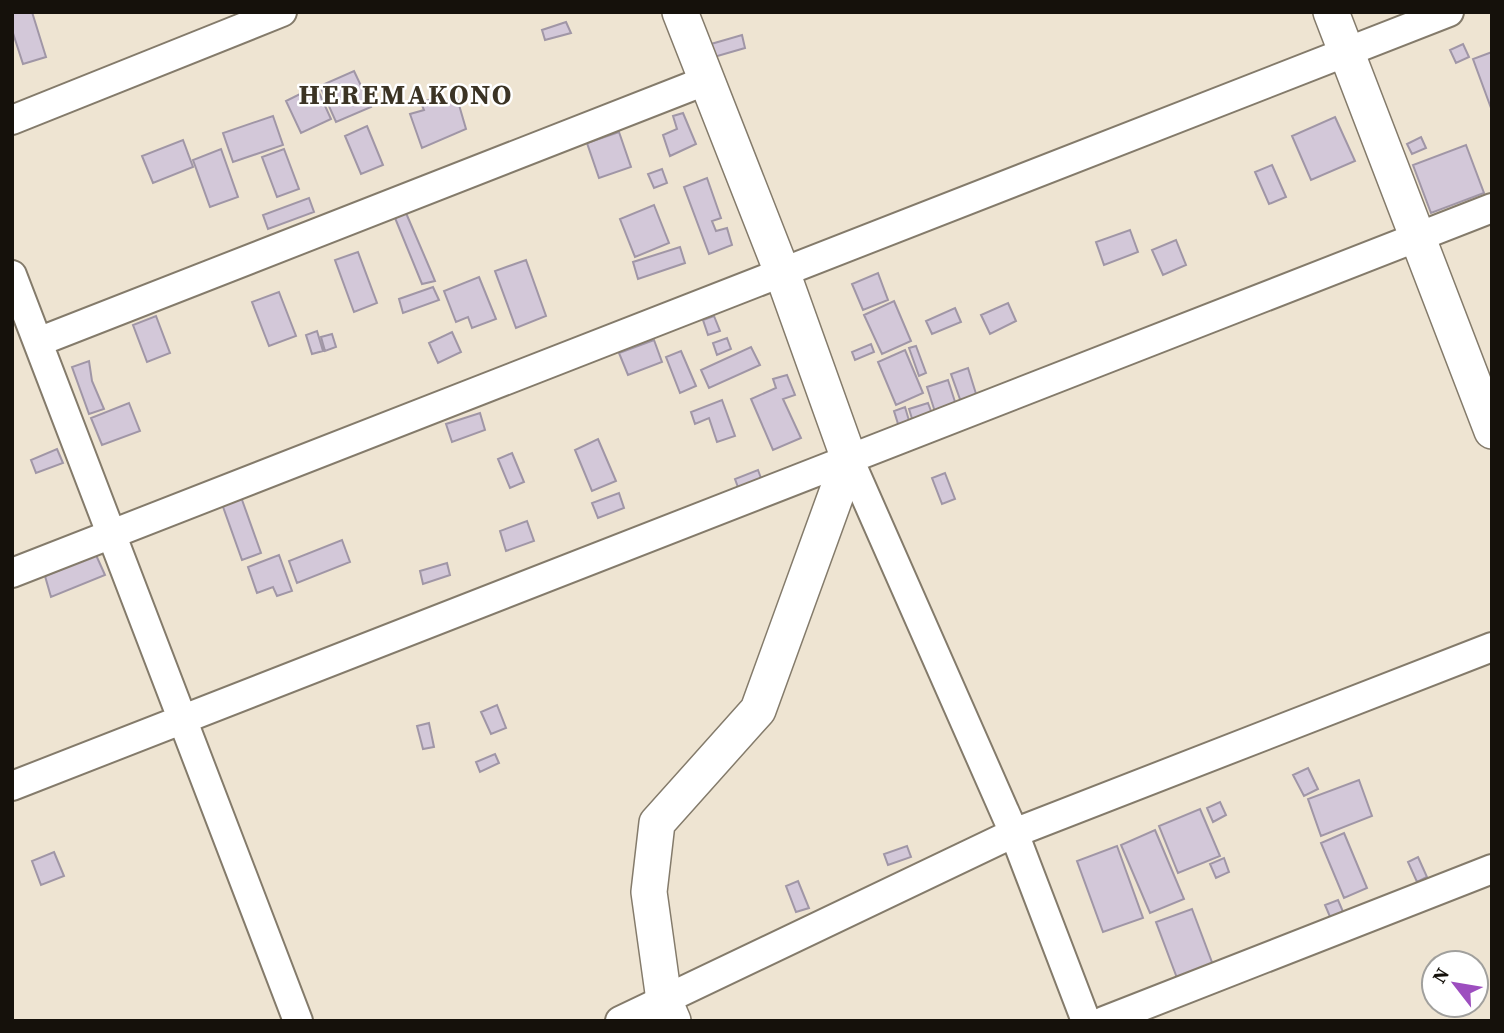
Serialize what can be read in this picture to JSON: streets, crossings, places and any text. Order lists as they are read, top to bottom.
{
  "districts": ["HEREMAKONO"],
  "north": "top left"
}
